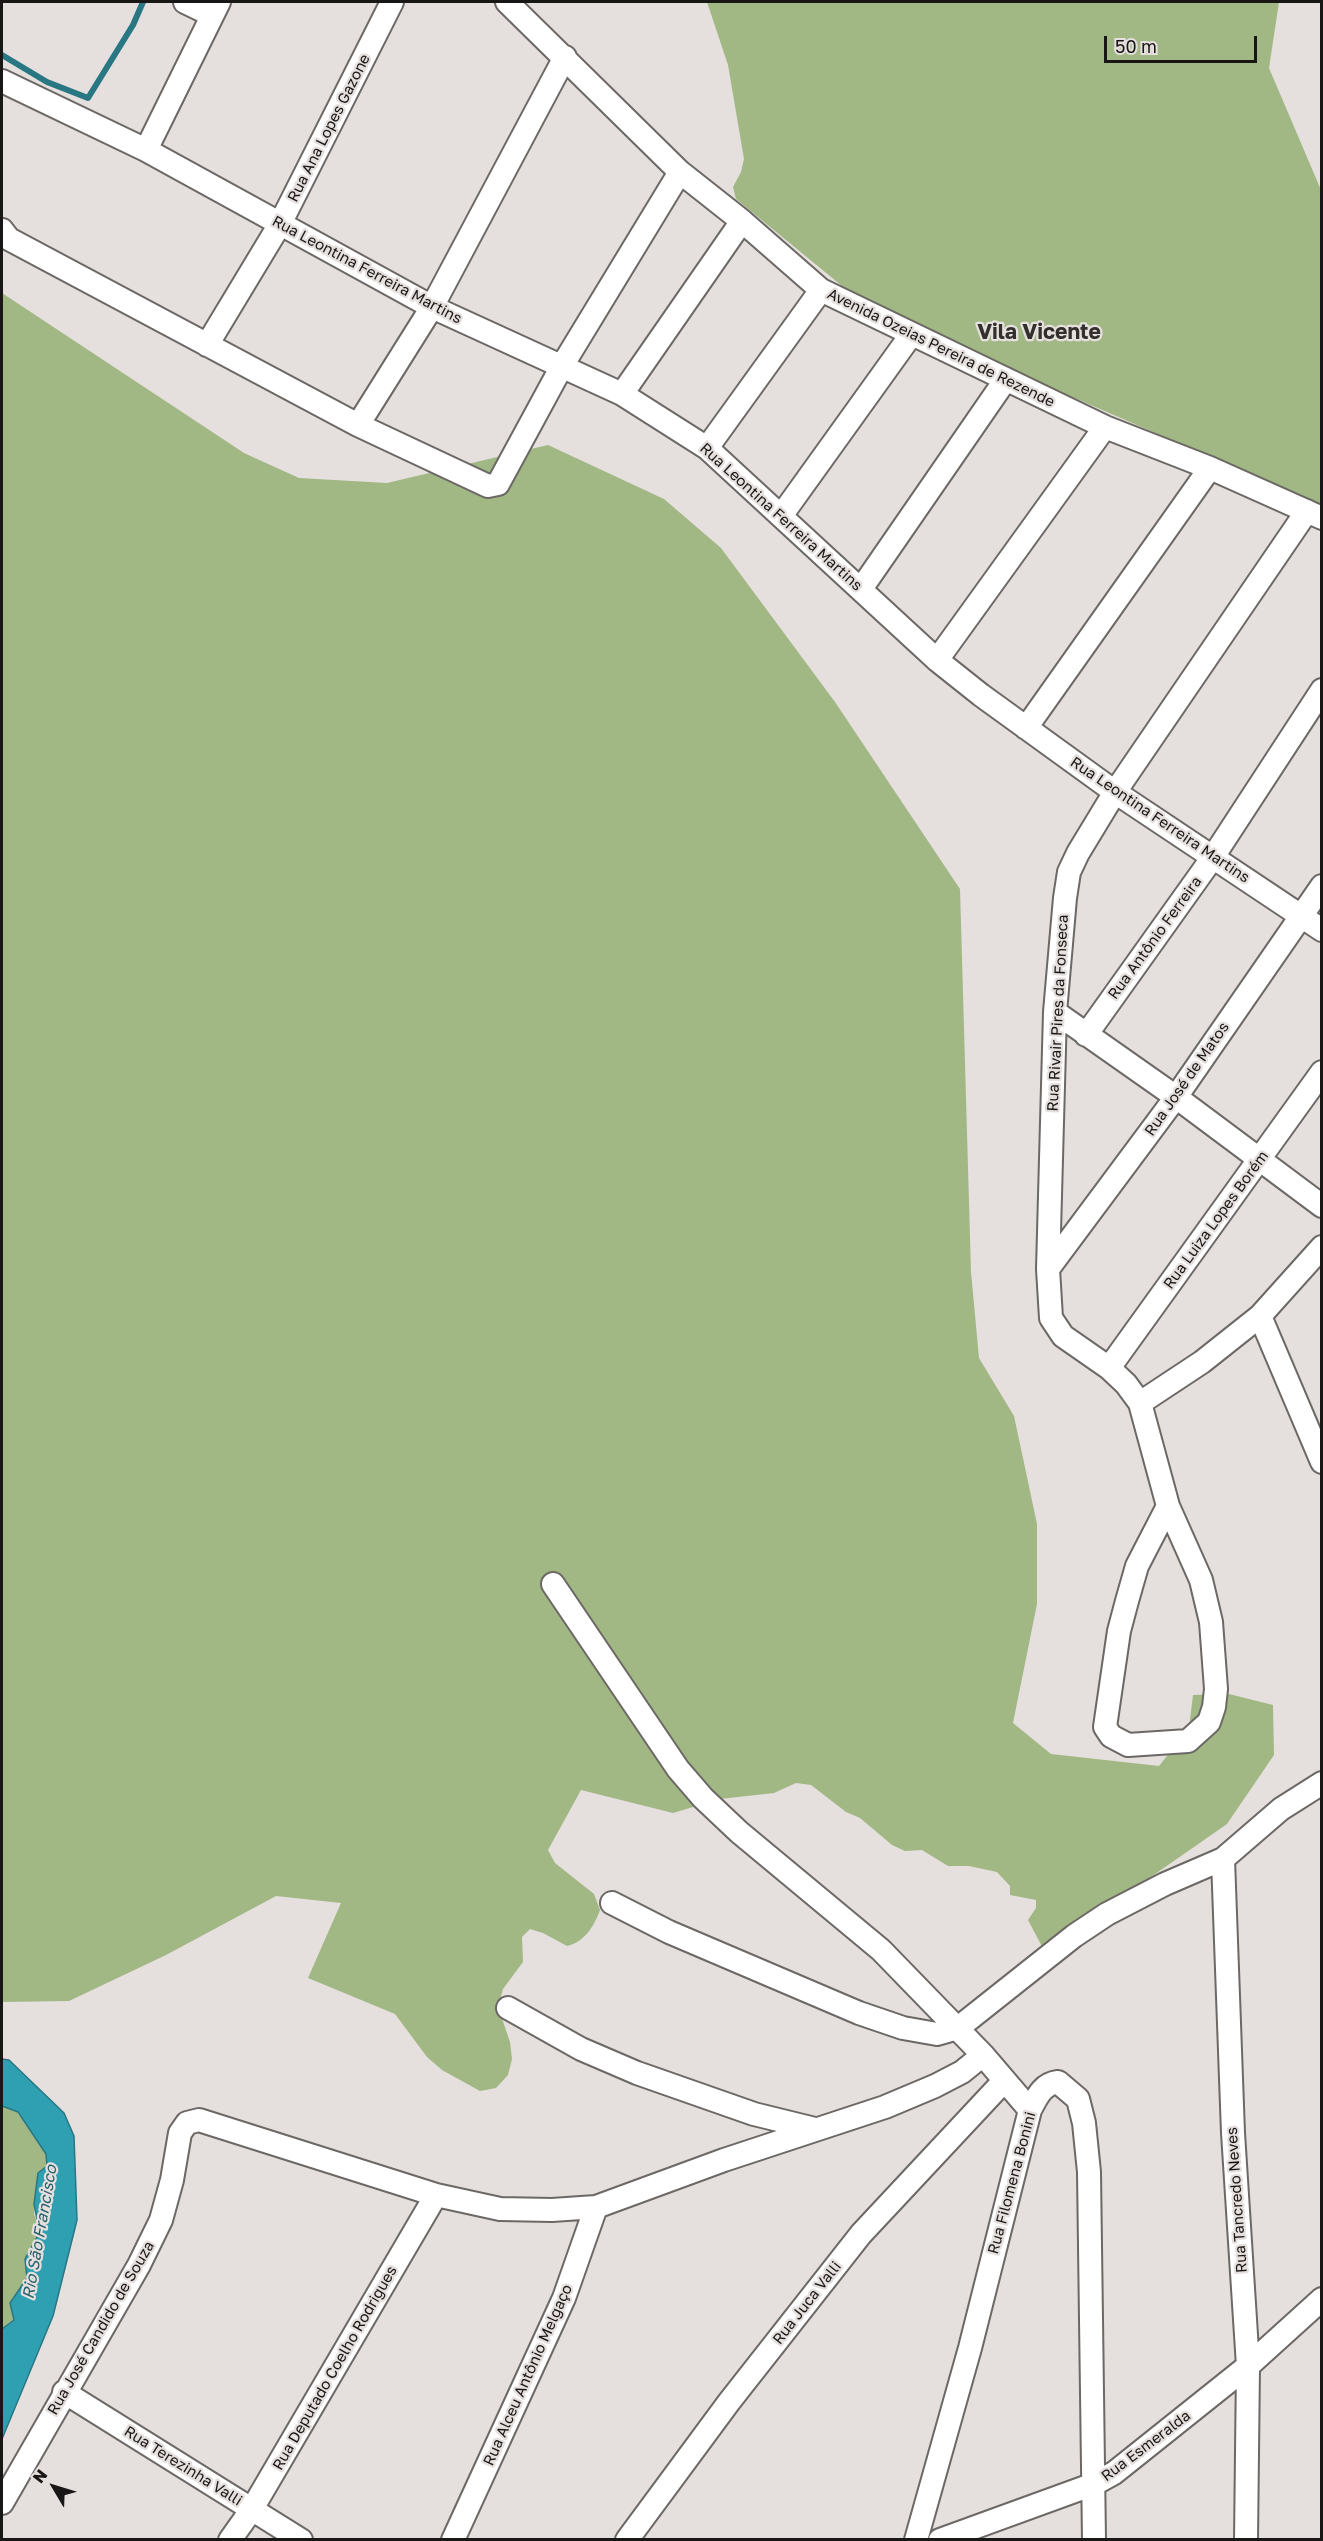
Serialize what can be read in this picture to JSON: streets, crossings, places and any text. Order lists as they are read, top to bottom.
{
  "streets": {
    "street": [
      "Rua Ana Lopes Gazone",
      "Rua Leontina Ferreira Martins",
      "Avenida Ozeias Pereira de Rezende",
      "Rua Antônio Ferreira",
      "Rua Rivair Pires da Fonseca",
      "Rua José de Matos",
      "Rua Luiza Lopes Borém",
      "Rua Filomena Bonini",
      "Rua Tancredo Neves",
      "Rua Juca Valli",
      "Rua José Candido de Souza",
      "Rua Deputado Coelho Rodrigues",
      "Rua Alceu Antônio Melgaço",
      "Rua Esmeralda",
      "Rua Terezinha Valli"
    ]
  },
  "crossings": [
    ["Rua Ana Lopes Gazone", "Rua Leontina Ferreira Martins"],
    ["Rua Leontina Ferreira Martins", "Rua Antônio Ferreira"],
    ["Rua Leontina Ferreira Martins", "Rua Rivair Pires da Fonseca"],
    ["Rua Leontina Ferreira Martins", "Rua José de Matos"],
    ["Avenida Ozeias Pereira de Rezende", "Rua Rivair Pires da Fonseca"],
    ["Rua Rivair Pires da Fonseca", "Rua José de Matos"],
    ["Rua Rivair Pires da Fonseca", "Rua Luiza Lopes Borém"],
    ["Rua Filomena Bonini", "Rua Esmeralda"],
    ["Rua Tancredo Neves", "Rua Esmeralda"],
    ["Rua José Candido de Souza", "Rua Deputado Coelho Rodrigues"],
    ["Rua José Candido de Souza", "Rua Terezinha Valli"],
    ["Rua Deputado Coelho Rodrigues", "Rua Terezinha Valli"]
  ],
  "districts": ["Vila Vicente"],
  "water": ["Rio São Francisco"],
  "scale_bar": "50 m",
  "north": "top left"
}
